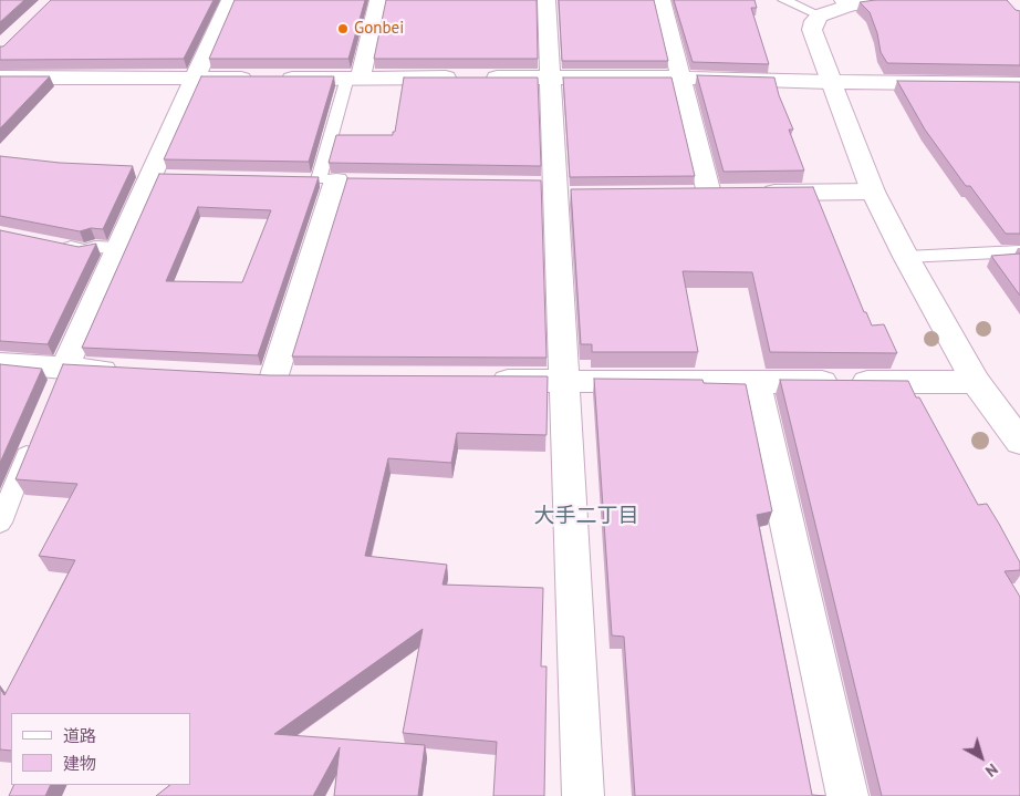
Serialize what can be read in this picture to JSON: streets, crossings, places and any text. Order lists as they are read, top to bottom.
{
  "districts": ["大手二丁目"],
  "places": ["Gonbei"],
  "legend": ["道路", "建物"],
  "north": "bottom right"
}
